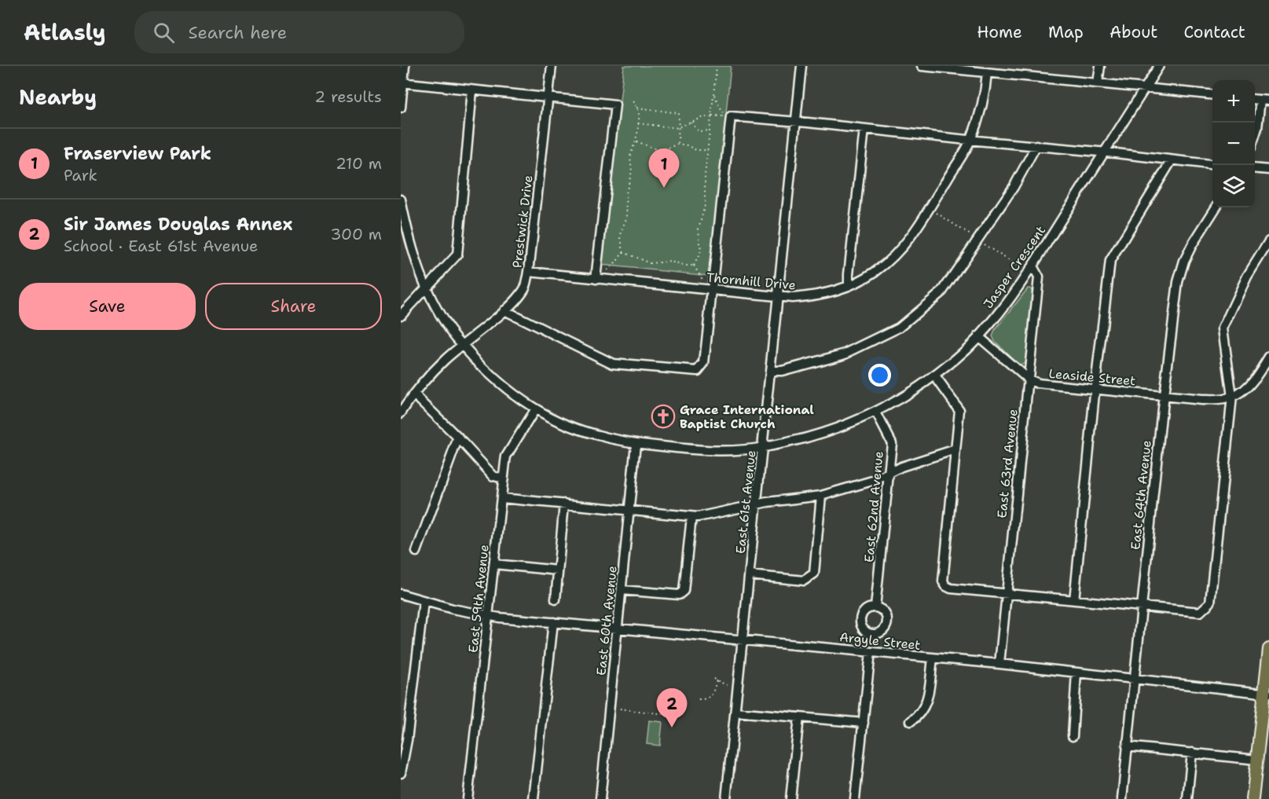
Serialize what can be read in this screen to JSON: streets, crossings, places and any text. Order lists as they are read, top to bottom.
{
  "streets": {
    "street": [
      "Prestwick Drive",
      "Jasper Crescent",
      "Thornhill Drive",
      "Leaside Street",
      "East 63rd Avenue",
      "East 64th Avenue",
      "East 61st Avenue",
      "East 62nd Avenue",
      "East 59th Avenue",
      "East 60th Avenue",
      "Argyle Street"
    ]
  },
  "crossings": [
    ["Prestwick Drive", "Jasper Crescent"],
    ["Prestwick Drive", "Thornhill Drive"],
    ["Jasper Crescent", "Leaside Street"],
    ["Jasper Crescent", "East 63rd Avenue"],
    ["Jasper Crescent", "East 61st Avenue"],
    ["Jasper Crescent", "East 62nd Avenue"],
    ["Jasper Crescent", "East 59th Avenue"],
    ["Jasper Crescent", "East 60th Avenue"],
    ["Thornhill Drive", "East 61st Avenue"],
    ["Leaside Street", "East 63rd Avenue"],
    ["Leaside Street", "East 64th Avenue"],
    ["East 63rd Avenue", "Argyle Street"],
    ["East 64th Avenue", "Argyle Street"],
    ["East 61st Avenue", "Argyle Street"],
    ["East 59th Avenue", "Argyle Street"],
    ["East 60th Avenue", "Argyle Street"]
  ],
  "places": {
    "church": ["Grace International Baptist Church"]
  },
  "page": {
    "header": "Atlasly",
    "search": "Search here",
    "nav": [
      "Home",
      "Map",
      "About",
      "Contact"
    ],
    "heading": ["Nearby", "2 results"],
    "map_buttons": ["+", "−"],
    "list": [
      {
        "mark": "1",
        "name": "Fraserview Park",
        "note": "Park",
        "value": "210 m"
      },
      {
        "mark": "2",
        "name": "Sir James Douglas Annex",
        "note": "School · East 61st Avenue",
        "value": "300 m"
      }
    ],
    "pins": ["1", "2"],
    "buttons": ["Save", "Share"]
  }
}
